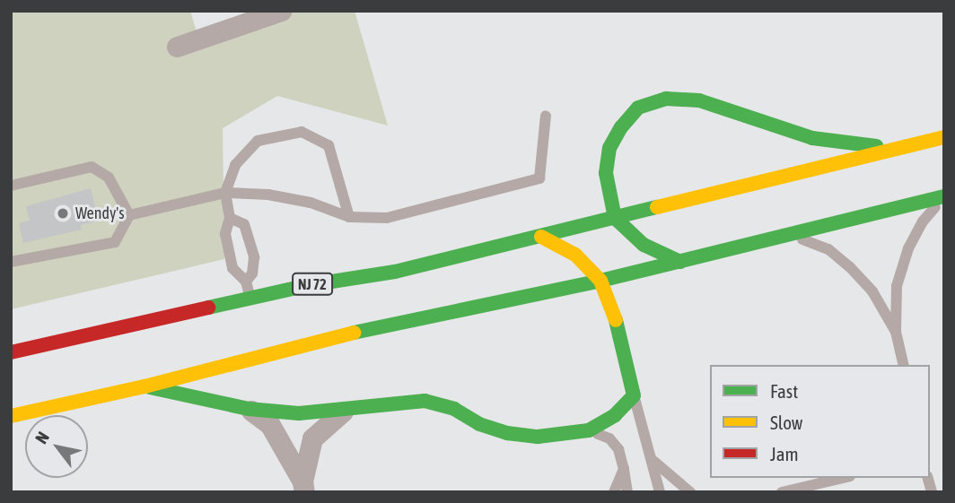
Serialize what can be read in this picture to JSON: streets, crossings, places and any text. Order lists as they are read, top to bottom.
{
  "streets": {
    "highway": ["NJ 72"]
  },
  "places": ["Wendy's"],
  "legend": ["Fast", "Slow", "Jam"],
  "north": "top left"
}
